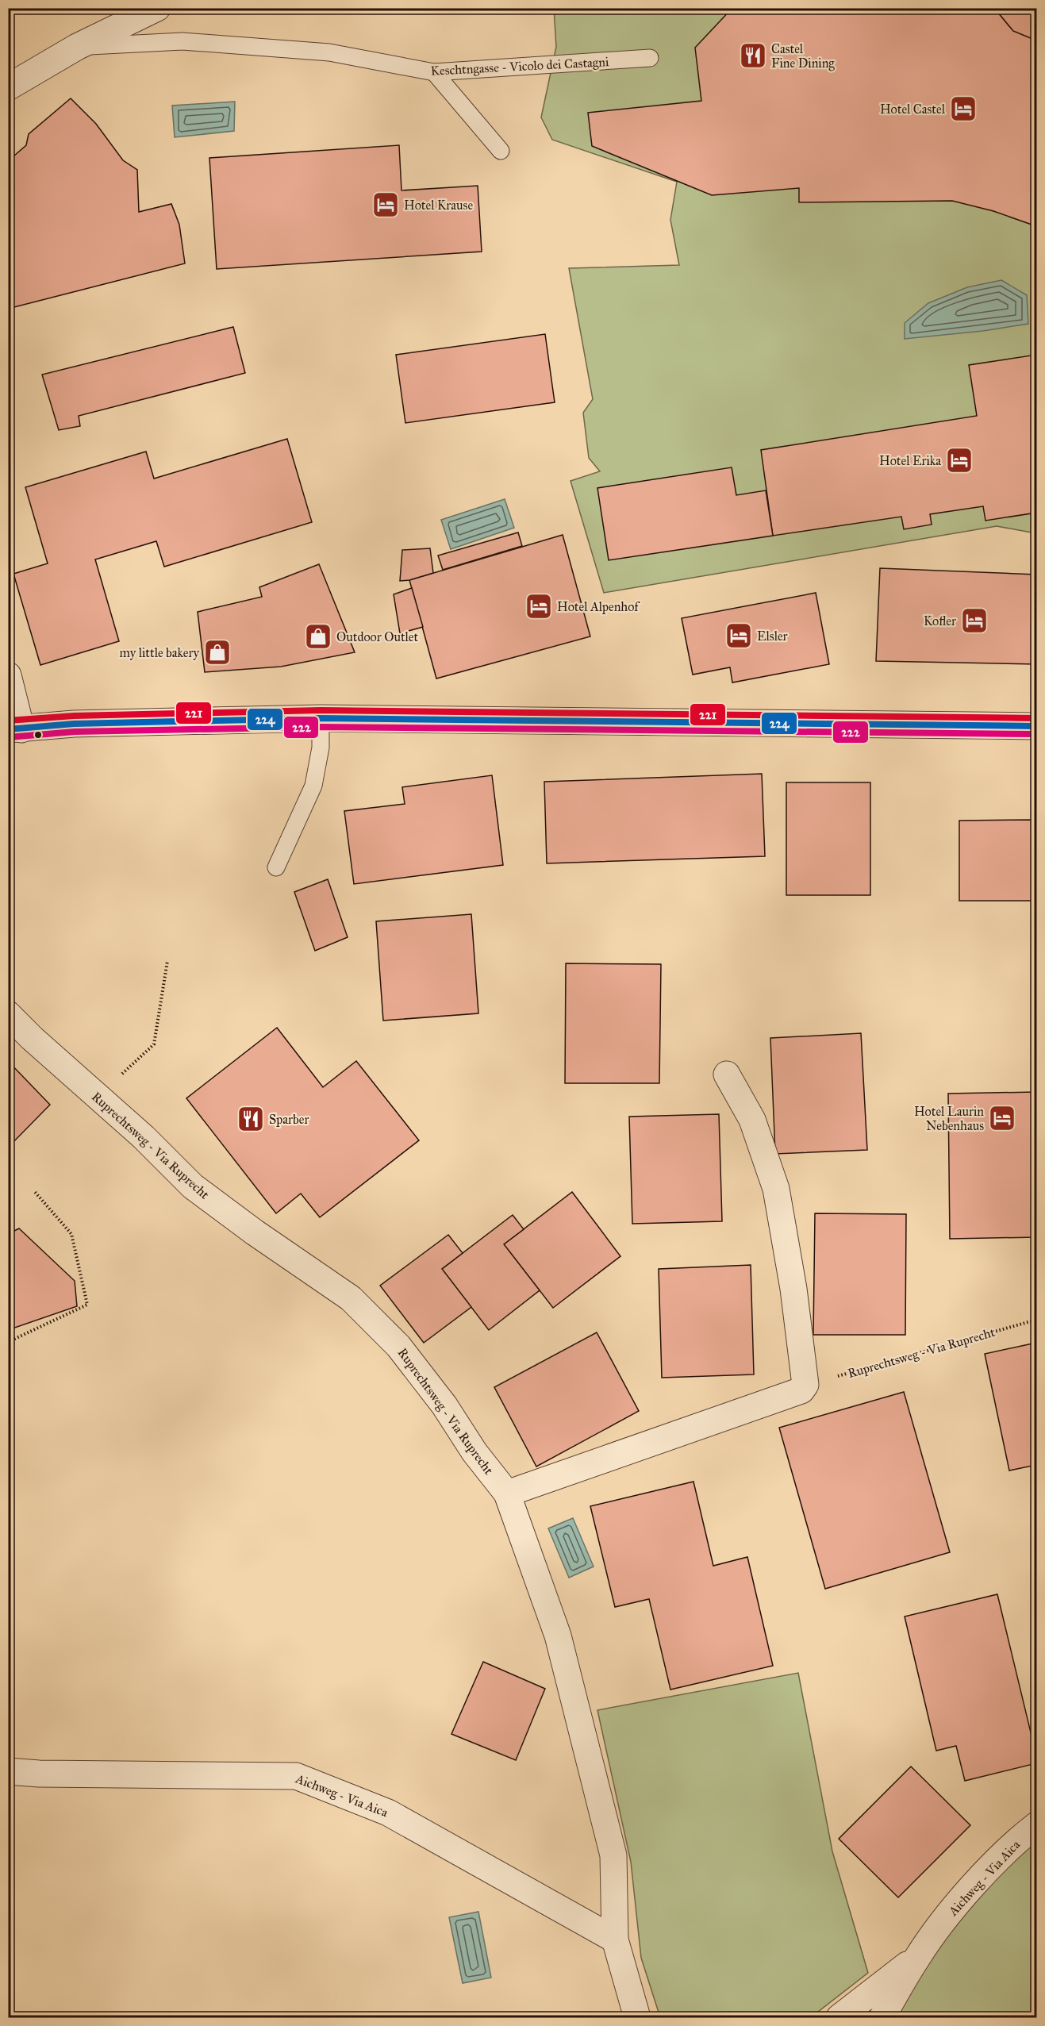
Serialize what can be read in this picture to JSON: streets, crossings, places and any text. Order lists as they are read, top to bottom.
{
  "streets": {
    "street": ["Keschtngasse - Vicolo dei Castagni", "Ruprechtsweg - Via Ruprecht", "Aichweg - Via Aica"]
  },
  "places": {
    "restaurant": ["Castel Fine Dining", "Sparber"],
    "hotel": [
      "Hotel Castel",
      "Hotel Krause",
      "Hotel Erika",
      "Hotel Alpenhof",
      "Kofler",
      "Elsler",
      "Hotel Laurin Nebenhaus"
    ],
    "shop": ["Outdoor Outlet", "my little bakery"]
  },
  "lines": ["transit line 221", "transit line 224", "transit line 222"]
}
